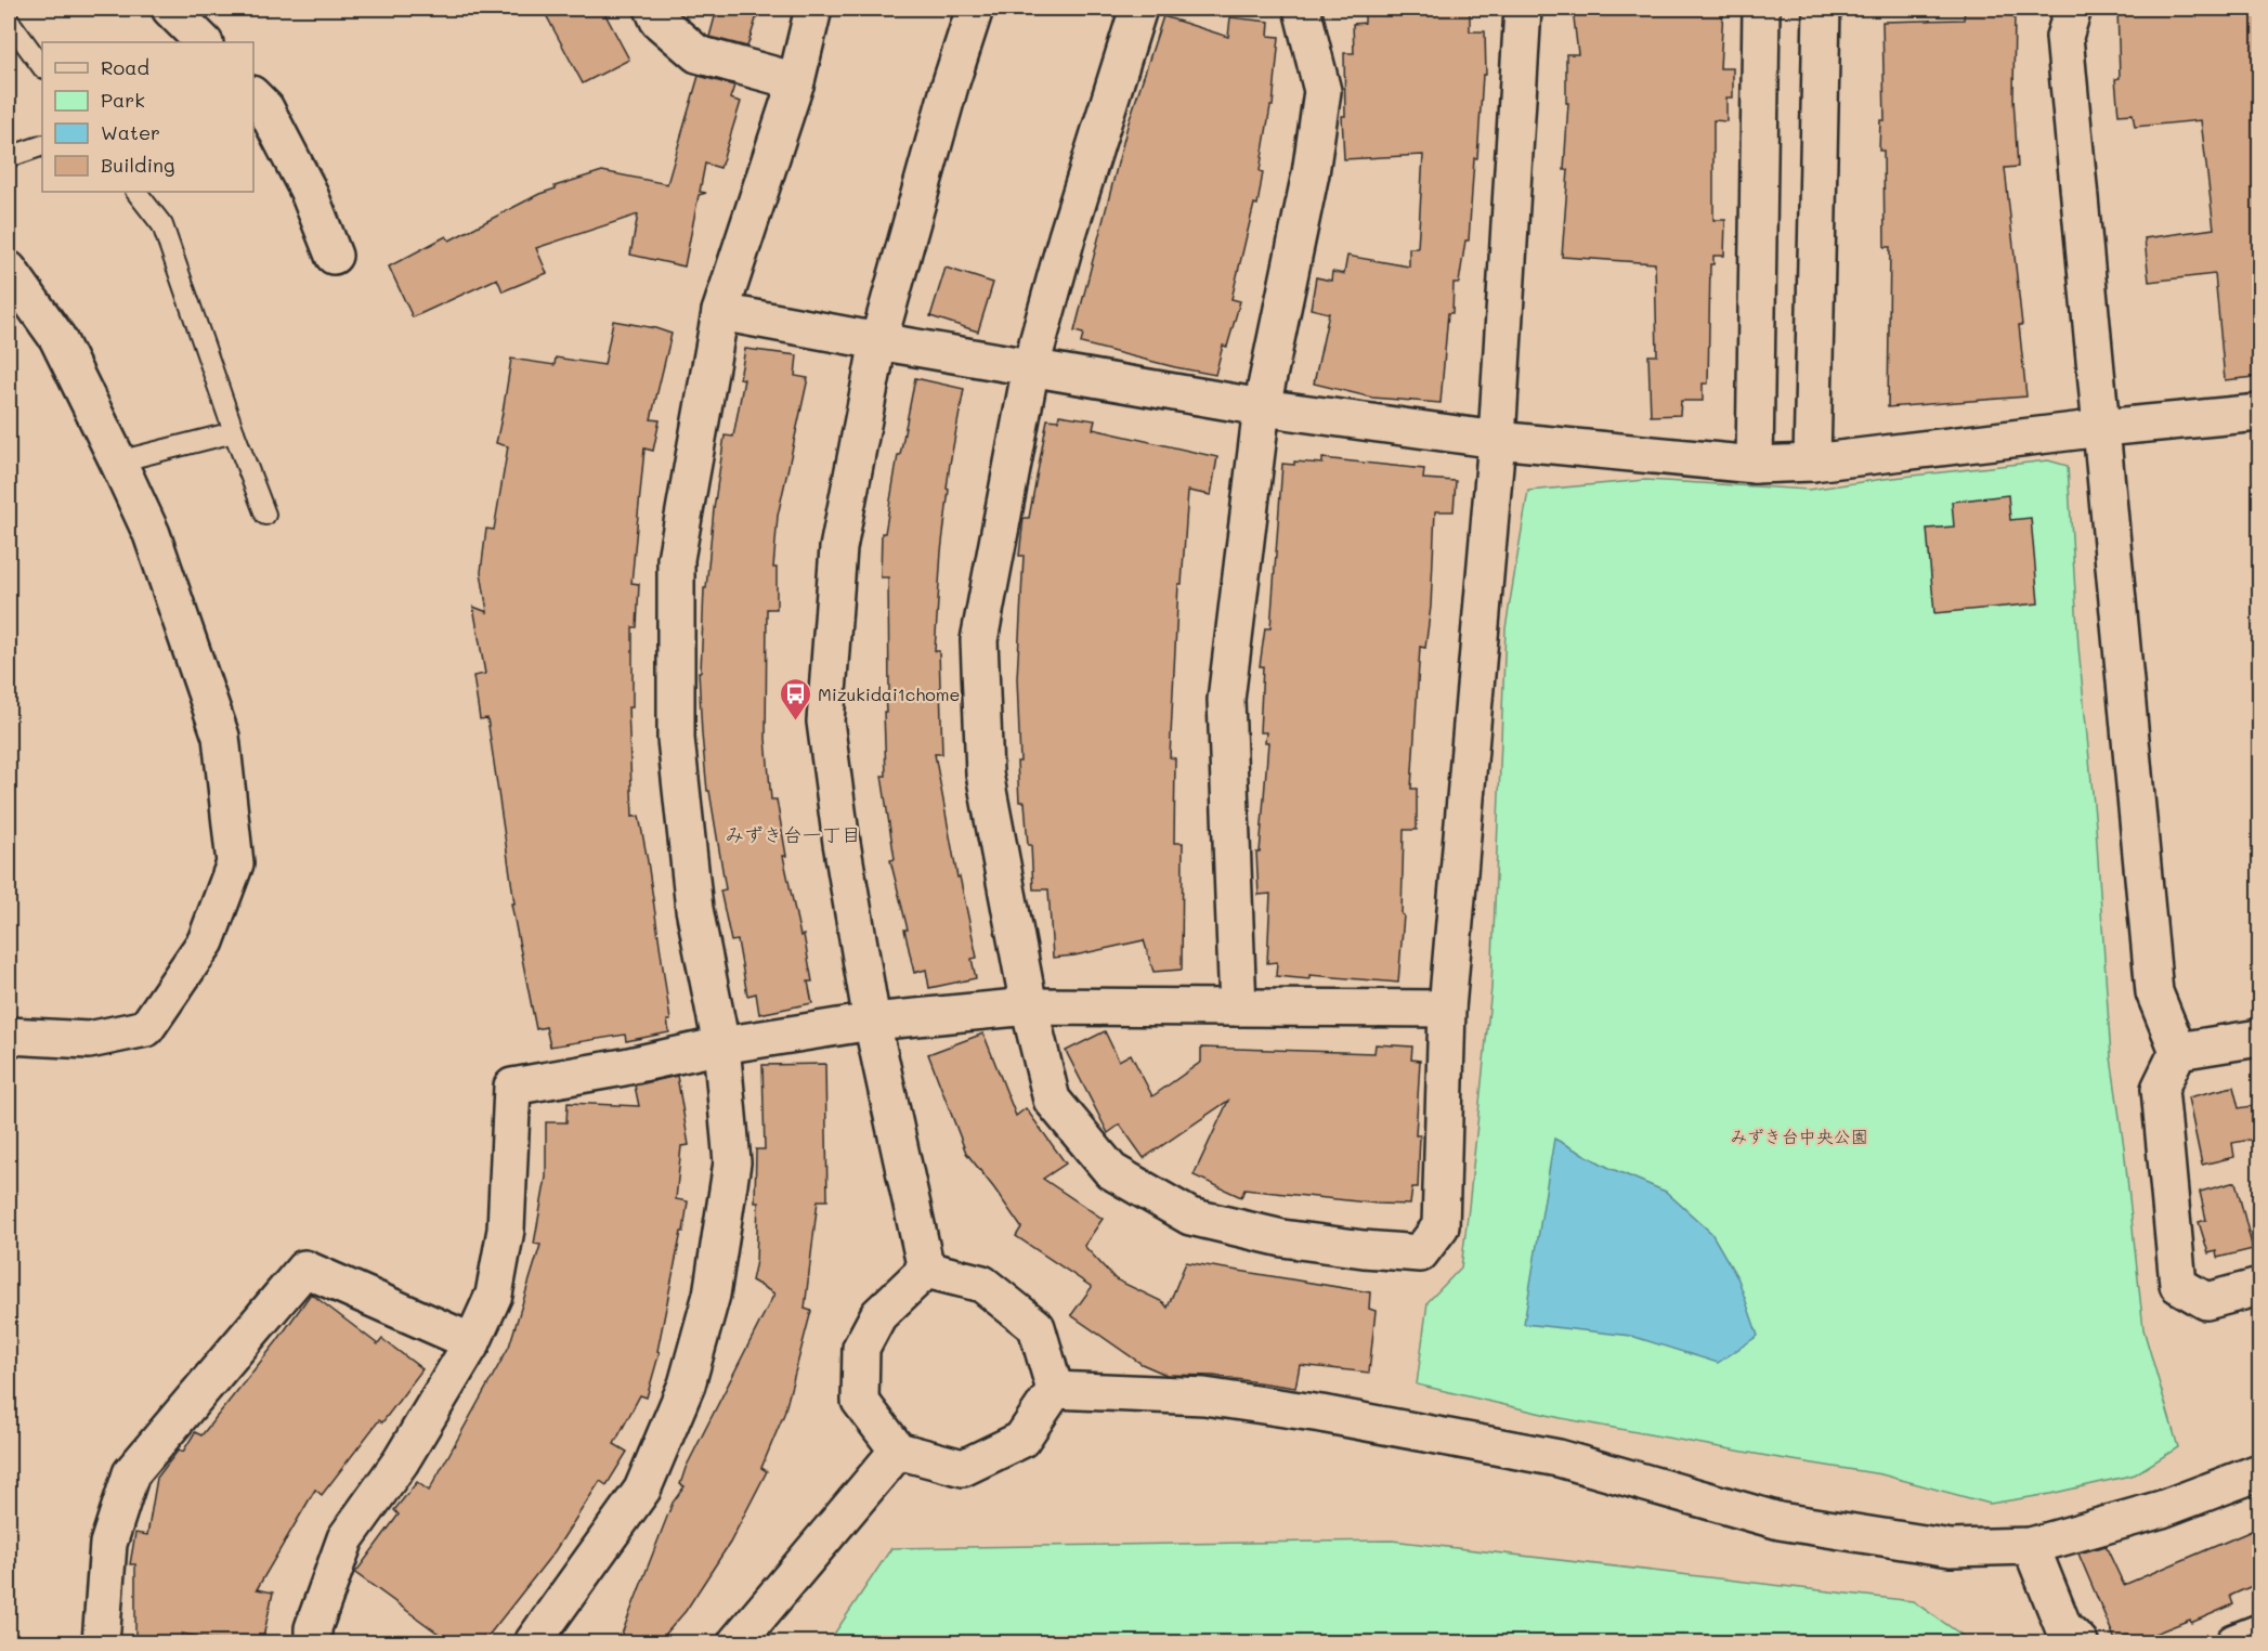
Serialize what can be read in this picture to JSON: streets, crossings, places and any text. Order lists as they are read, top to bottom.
{
  "districts": ["みずき台一丁目"],
  "parks": ["みずき台中央公園"],
  "places": {
    "bus stop": ["Mizukidai1chome"]
  },
  "legend": [
    "Road",
    "Park",
    "Water",
    "Building"
  ]
}
